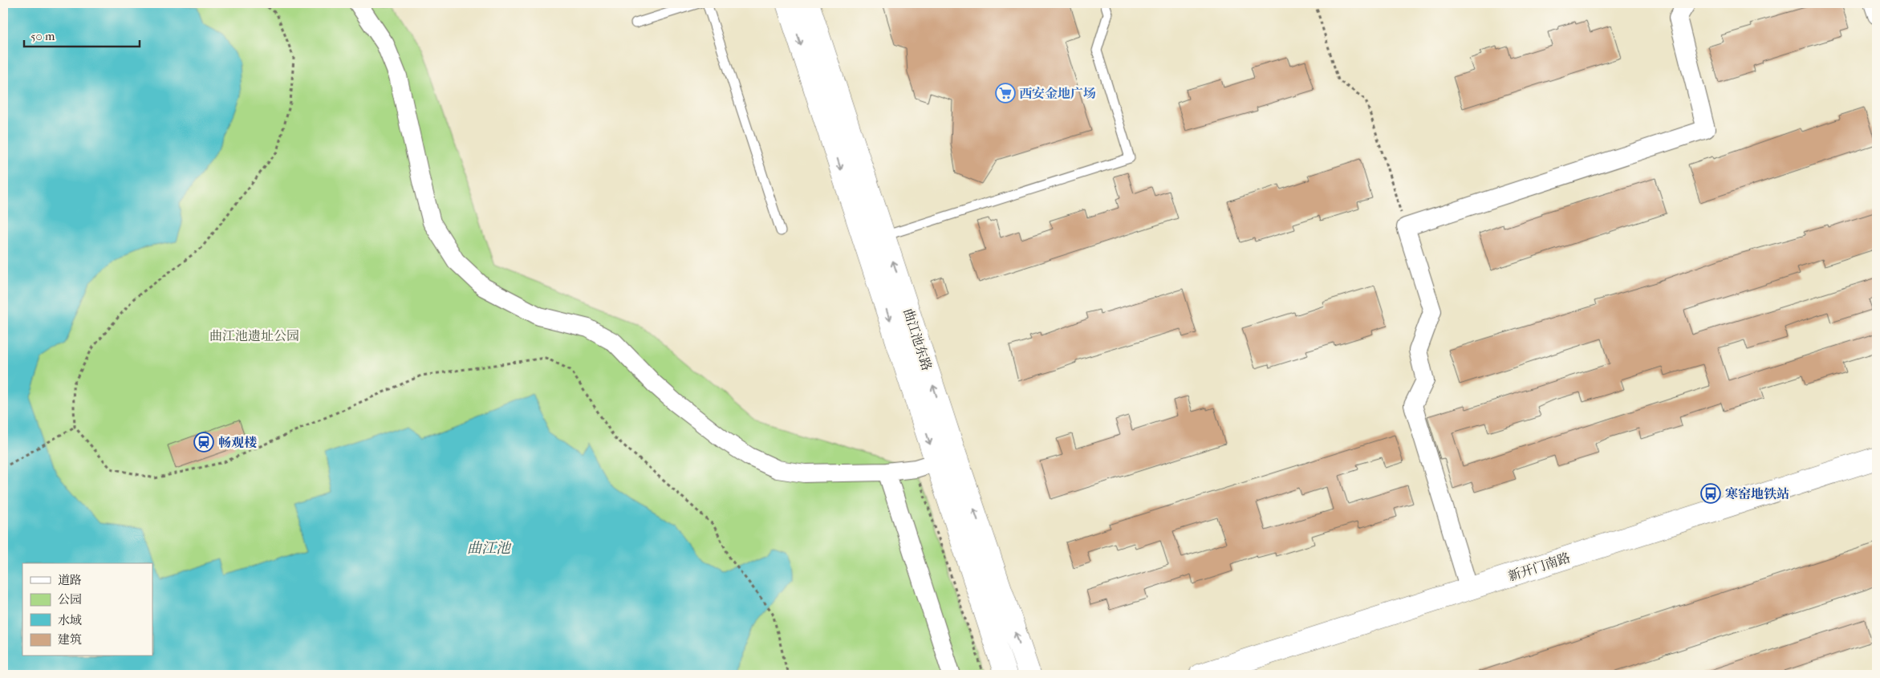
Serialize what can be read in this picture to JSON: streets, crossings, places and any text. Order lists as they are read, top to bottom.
{
  "streets": {
    "main road": ["曲江池东路", "新开门南路"]
  },
  "water": ["曲江池"],
  "parks": ["曲江池遗址公园"],
  "places": {
    "supermarket": ["西安金地广场"],
    "station": ["畅观楼"],
    "bus stop": ["寒窑地铁站"]
  },
  "legend": [
    "道路",
    "公园",
    "水域",
    "建筑"
  ],
  "scale_bar": "50 m"
}
